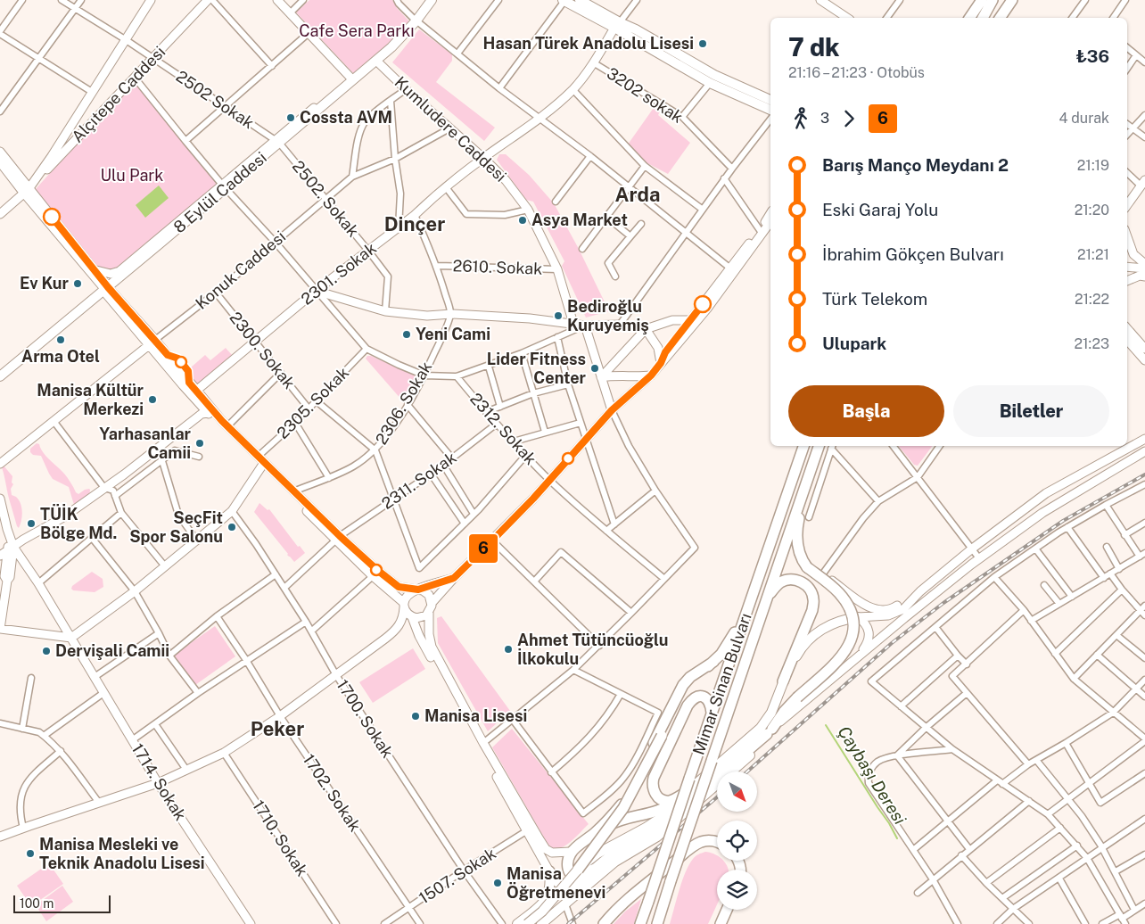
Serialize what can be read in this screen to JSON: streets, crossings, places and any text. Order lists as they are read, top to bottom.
{
  "streets": {
    "highway": ["Mimar Sinan Bulvarı"],
    "main road": [
      "Alçıtepe Caddesi",
      "Kumludere Caddesi",
      "8 Eylül Caddesi",
      "Konuk Caddesi",
      "2301. Sokak",
      "1714. Sokak"
    ],
    "street": [
      "3202 sokak",
      "2502 Sokak",
      "2502. Sokak",
      "2610. Sokak",
      "2300. Sokak",
      "2305. Sokak",
      "2306. Sokak",
      "2312. Sokak",
      "2311. Sokak",
      "1700. Sokak",
      "1702. Sokak",
      "1710. Sokak",
      "1507. Sokak"
    ]
  },
  "crossings": [
    ["Alçıtepe Caddesi", "2502 Sokak"],
    ["3202 sokak", "2301. Sokak"],
    ["2502 Sokak", "8 Eylül Caddesi"],
    ["2502 Sokak", "2502. Sokak"],
    ["Kumludere Caddesi", "8 Eylül Caddesi"],
    ["Kumludere Caddesi", "2610. Sokak"],
    ["Kumludere Caddesi", "Konuk Caddesi"],
    ["Kumludere Caddesi", "2301. Sokak"],
    ["8 Eylül Caddesi", "2502. Sokak"],
    ["2502. Sokak", "Konuk Caddesi"],
    ["2502. Sokak", "2301. Sokak"],
    ["Konuk Caddesi", "2300. Sokak"],
    ["2301. Sokak", "2300. Sokak"],
    ["2300. Sokak", "2305. Sokak"],
    ["2306. Sokak", "2311. Sokak"],
    ["2312. Sokak", "2311. Sokak"],
    ["2311. Sokak", "1700. Sokak"],
    ["1700. Sokak", "1507. Sokak"],
    ["1702. Sokak", "1507. Sokak"]
  ],
  "districts": ["Arda", "Dinçer", "Peker"],
  "water": ["Çaybaşı Deresi"],
  "parks": ["Cafe Sera Parkı", "Ulu Park"],
  "places": [
    "Hasan Türek Anadolu Lisesi",
    "Cossta AVM",
    "Asya Market",
    "Ev Kur",
    "Bediroğlu Kuruyemiş",
    "Yeni Cami",
    "Arma Otel",
    "Lider Fitness Center",
    "Manisa Kültür Merkezi",
    "Yarhasanlar Camii",
    "TÜİK Bölge Md.",
    "SeçFit Spor Salonu",
    "Ahmet Tütüncüoğlu İlkokulu",
    "Dervişali Camii",
    "Manisa Lisesi",
    "Manisa Mesleki ve Teknik Anadolu Lisesi",
    "Manisa Öğretmenevi"
  ],
  "lines": ["bus line 6"],
  "scale_bar": "100 m",
  "north": "bottom right",
  "page": {
    "on_map": "6",
    "heading": ["7 dk", "21:16 – 21:23 · Otobüs", "₺36"],
    "legs": ["3", "6", "4 durak"],
    "list": [
      {
        "name": "Barış Manço Meydanı 2",
        "value": "21:19"
      },
      {
        "name": "Eski Garaj Yolu",
        "value": "21:20"
      },
      {
        "name": "İbrahim Gökçen Bulvarı",
        "value": "21:21"
      },
      {
        "name": "Türk Telekom",
        "value": "21:22"
      },
      {
        "name": "Ulupark",
        "value": "21:23"
      }
    ],
    "buttons": ["Başla", "Biletler"],
    "scale": "100 m"
  }
}
